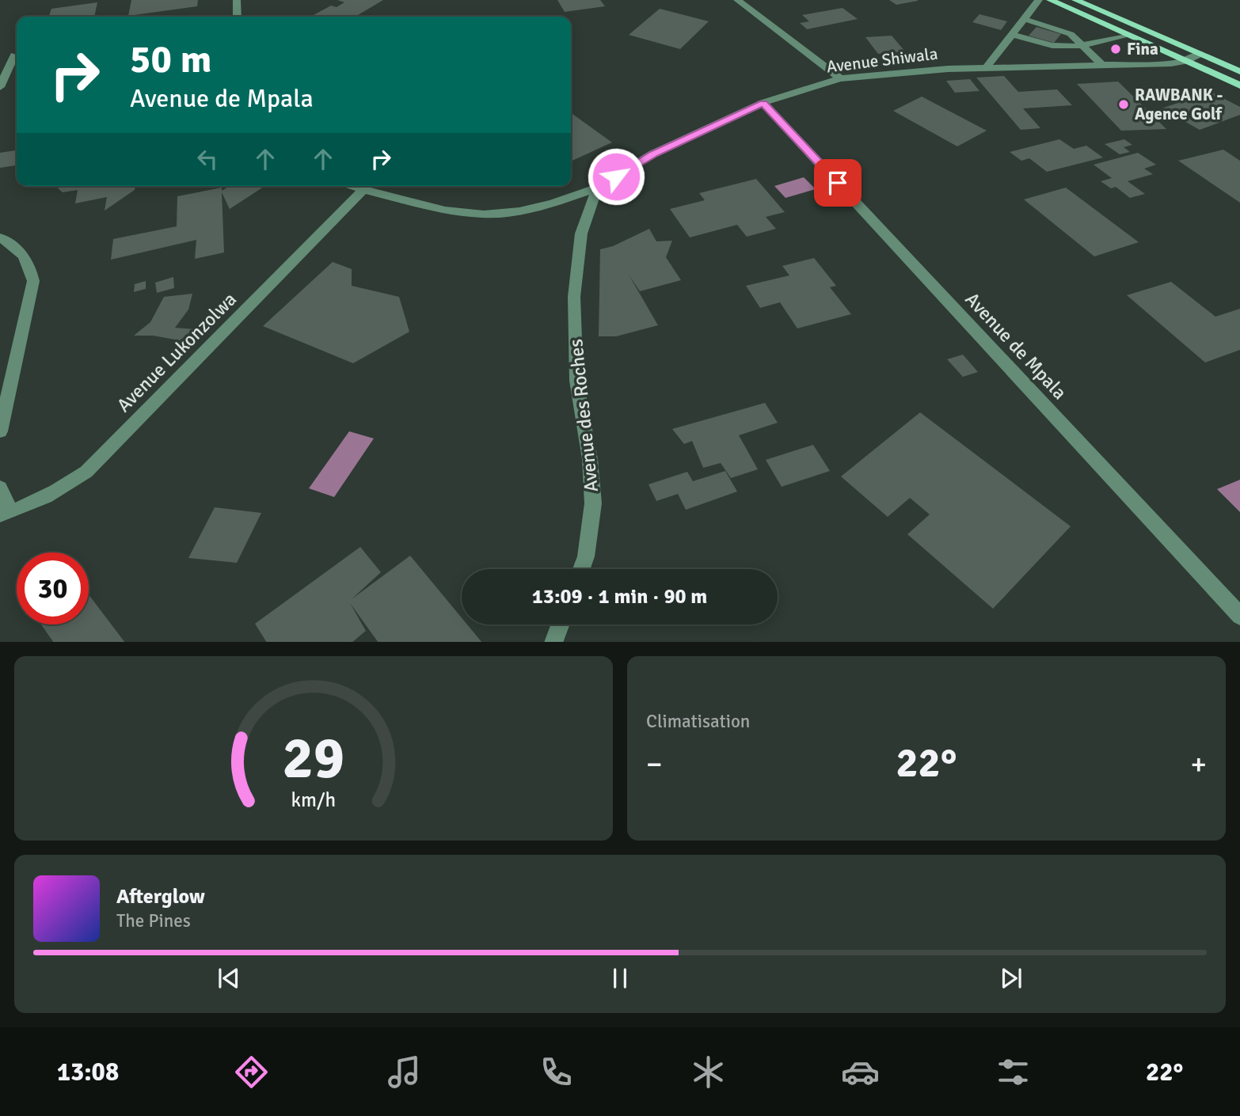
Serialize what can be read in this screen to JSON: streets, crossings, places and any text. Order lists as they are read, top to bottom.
{
  "streets": {
    "street": [
      "Avenue Shiwala",
      "Avenue de Mpala",
      "Avenue Lukonzolwa",
      "Avenue des Roches"
    ]
  },
  "crossings": [
    ["Avenue Shiwala", "Avenue de Mpala"],
    ["Avenue Shiwala", "Avenue Lukonzolwa"],
    ["Avenue Shiwala", "Avenue des Roches"]
  ],
  "places": ["Fina", "RAWBANK - Agence Golf"],
  "page": {
    "turn": ["50 m", "Avenue de Mpala"],
    "limit": "30",
    "trip": "13:09 · 1 min · 90 m",
    "tile": "Climatisation",
    "heat": ["−", "22°", "+"],
    "song": ["Afterglow", "The Pines"],
    "tabs": ["13:08", "22°"],
    "gauge": ["29", "km/h"]
  }
}
